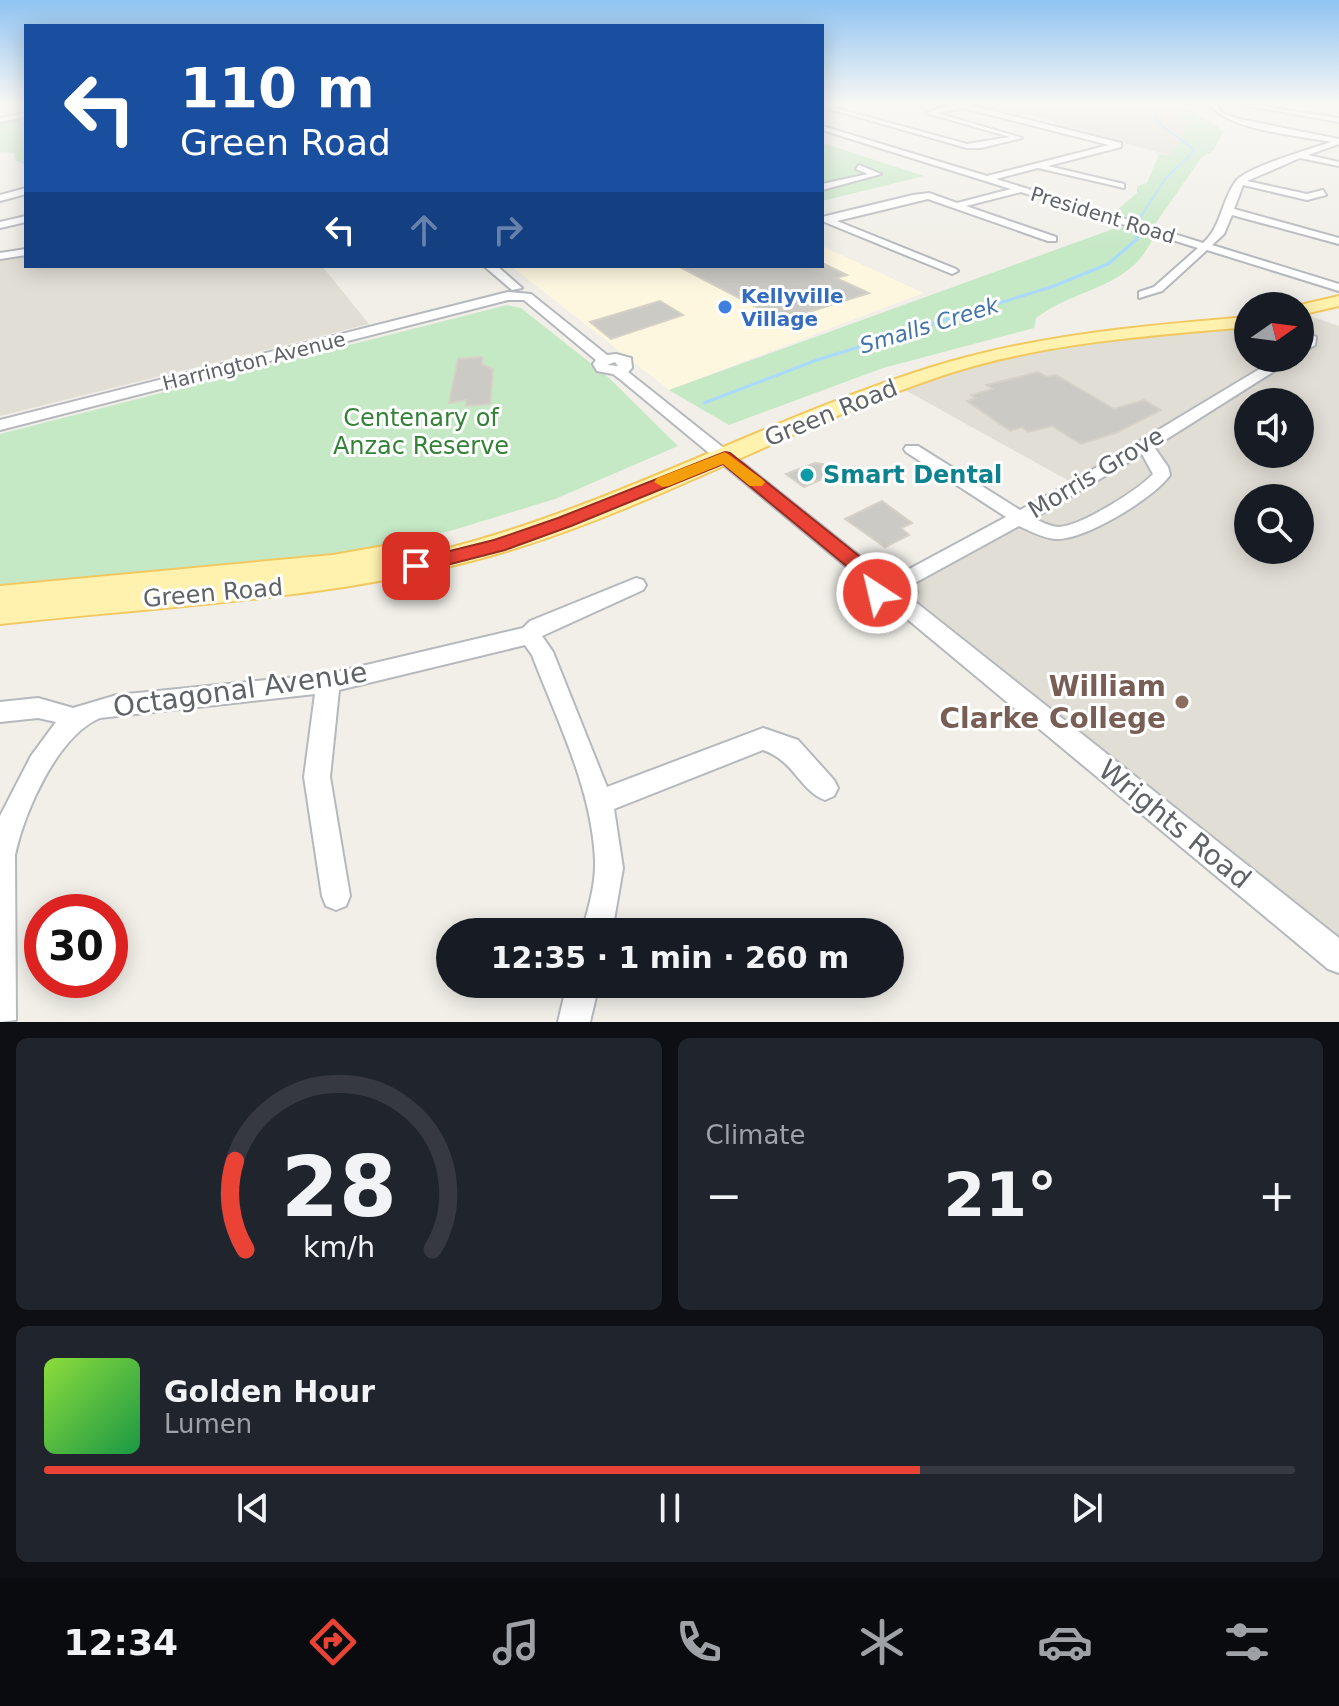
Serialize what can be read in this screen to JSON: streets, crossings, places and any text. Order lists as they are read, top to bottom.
{
  "streets": {
    "main road": ["Green Road"],
    "street": [
      "President Road",
      "Harrington Avenue",
      "Morris Grove",
      "Octagonal Avenue",
      "Wrights Road"
    ]
  },
  "crossings": [
    ["Harrington Avenue", "Wrights Road"],
    ["Green Road", "Wrights Road"],
    ["Morris Grove", "Wrights Road"]
  ],
  "water": ["Smalls Creek"],
  "parks": ["Centenary of Anzac Reserve"],
  "places": ["Kellyville Village", "Smart Dental", "William Clarke College"],
  "north": "right",
  "page": {
    "turn": ["110 m", "Green Road"],
    "limit": "30",
    "trip": "12:35 · 1 min · 260 m",
    "tile": "Climate",
    "heat": ["−", "21°", "+"],
    "song": ["Golden Hour", "Lumen"],
    "tabs": "12:34",
    "gauge": ["28", "km/h"]
  }
}
